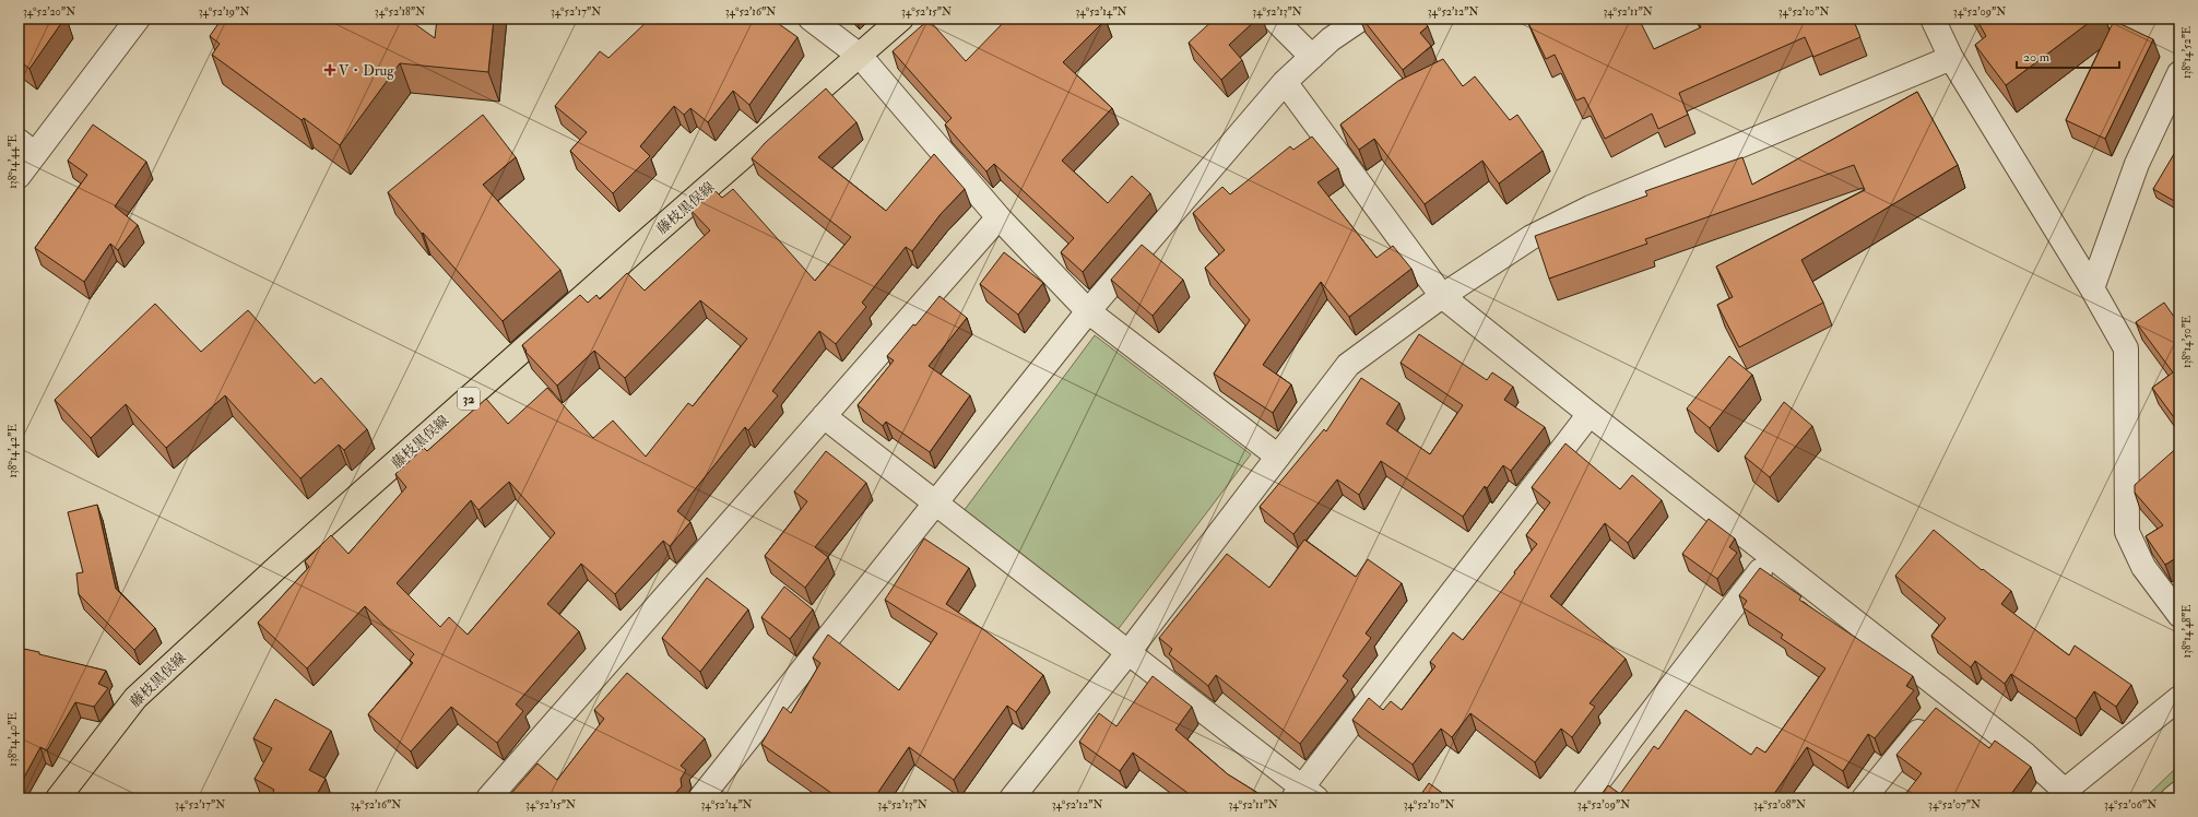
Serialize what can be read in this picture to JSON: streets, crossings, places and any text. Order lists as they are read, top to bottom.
{
  "streets": {
    "main road": ["藤枝黒俣線", "32"]
  },
  "places": {
    "health": ["V・Drug"]
  },
  "scale_bar": "20 m",
  "coordinates": [
    "34°52'20\"N",
    "34°52'19\"N",
    "34°52'18\"N",
    "34°52'17\"N",
    "34°52'16\"N",
    "34°52'15\"N",
    "34°52'14\"N",
    "34°52'13\"N",
    "34°52'12\"N",
    "34°52'11\"N",
    "34°52'10\"N",
    "34°52'09\"N",
    "138°14'52\"E",
    "138°14'44\"E",
    "138°14'50\"E",
    "138°14'42\"E",
    "138°14'48\"E",
    "138°14'40\"E",
    "34°52'08\"N",
    "34°52'07\"N",
    "34°52'06\"N"
  ]
}
